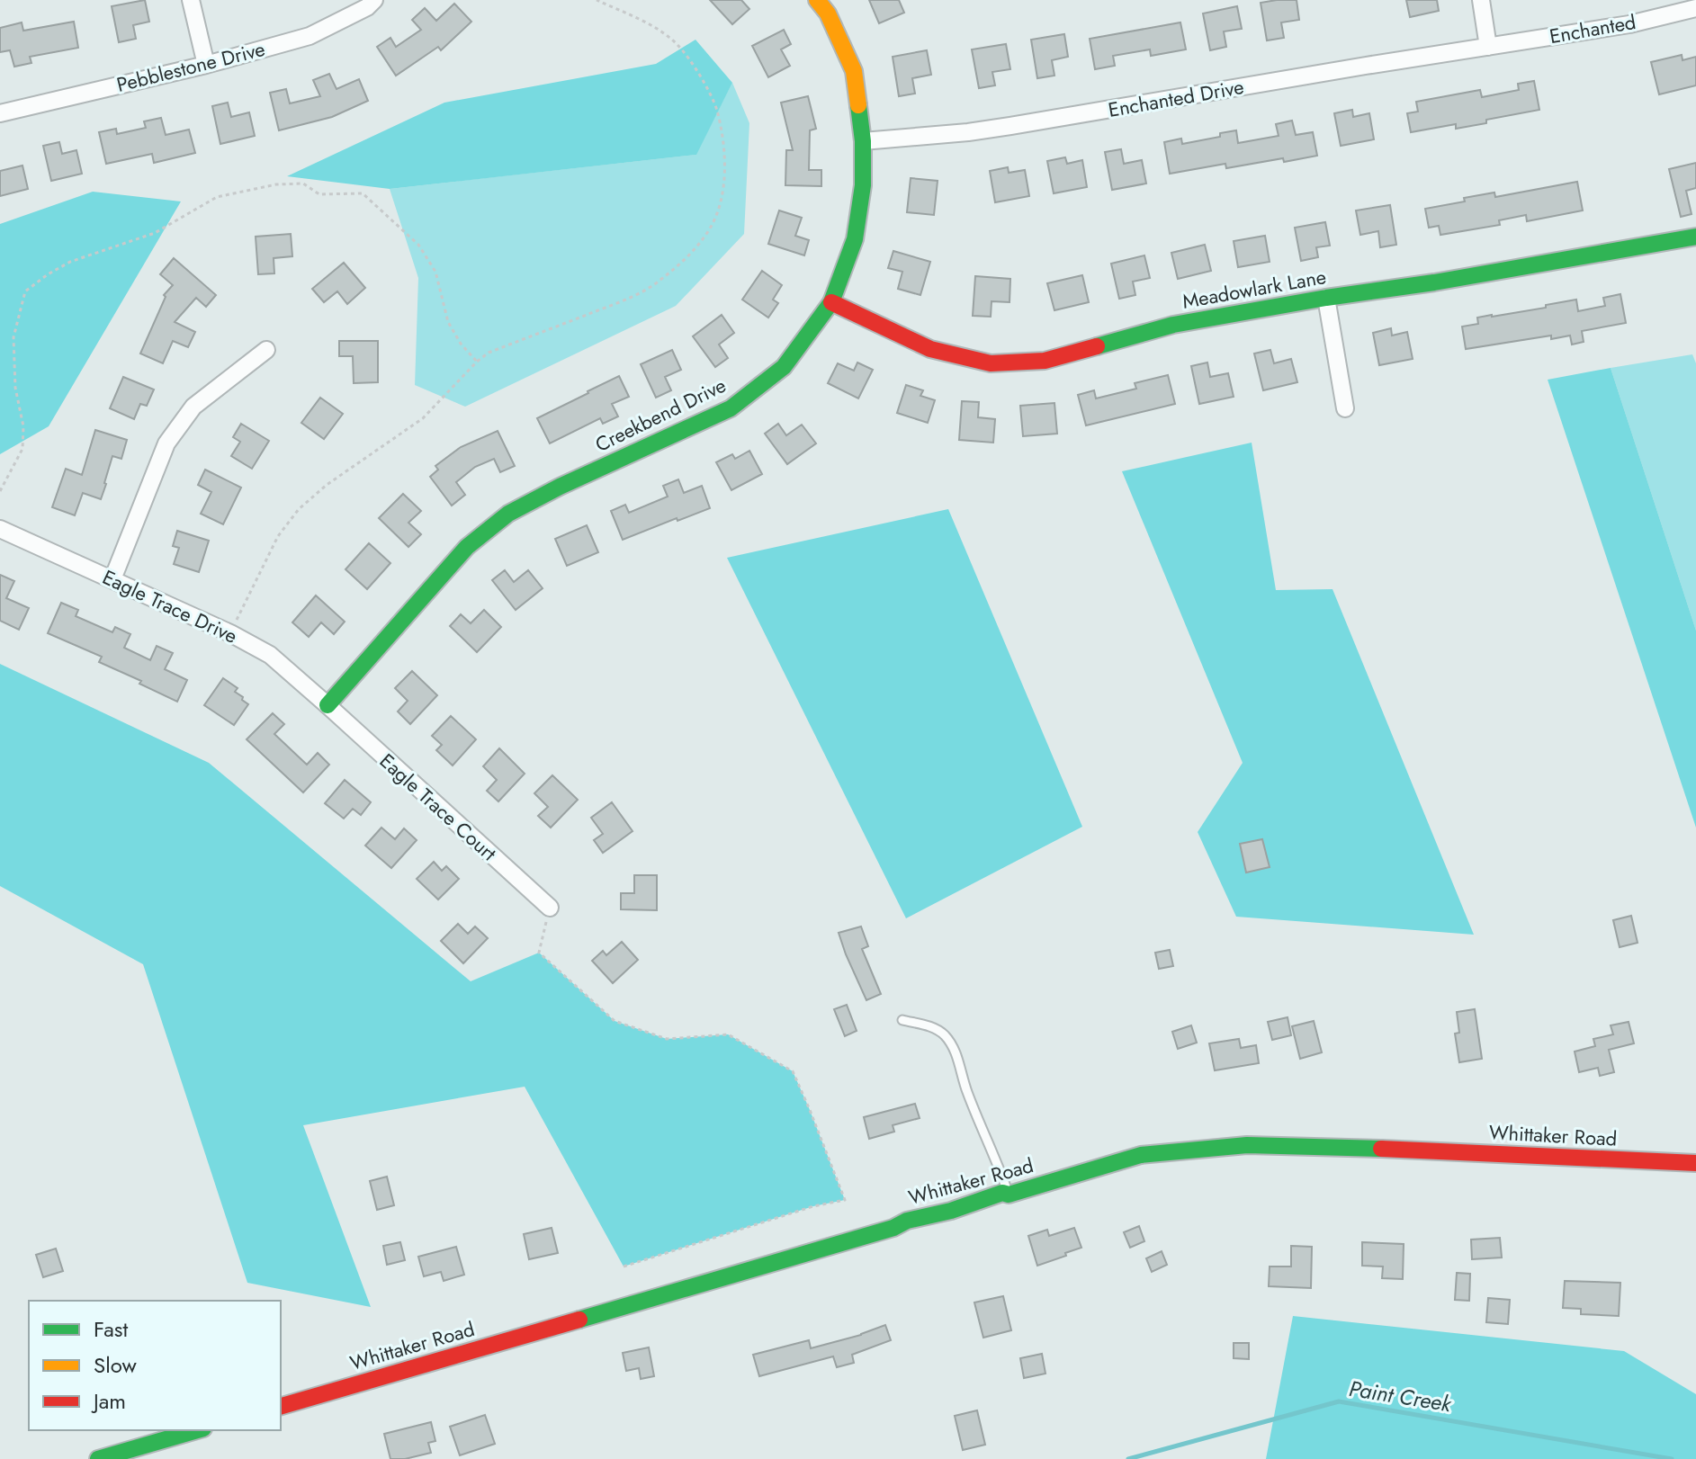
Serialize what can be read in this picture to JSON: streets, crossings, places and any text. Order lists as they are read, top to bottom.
{
  "streets": {
    "street": [
      "Enchanted",
      "Pebblestone Drive",
      "Enchanted Drive",
      "Meadowlark Lane",
      "Creekbend Drive",
      "Eagle Trace Drive",
      "Eagle Trace Court",
      "Whittaker Road"
    ]
  },
  "crossings": [
    ["Enchanted", "Enchanted Drive"],
    ["Enchanted Drive", "Creekbend Drive"],
    ["Meadowlark Lane", "Creekbend Drive"],
    ["Creekbend Drive", "Eagle Trace Drive"],
    ["Creekbend Drive", "Eagle Trace Court"],
    ["Eagle Trace Drive", "Eagle Trace Court"]
  ],
  "water": ["Paint Creek"],
  "legend": ["Fast", "Slow", "Jam"]
}
